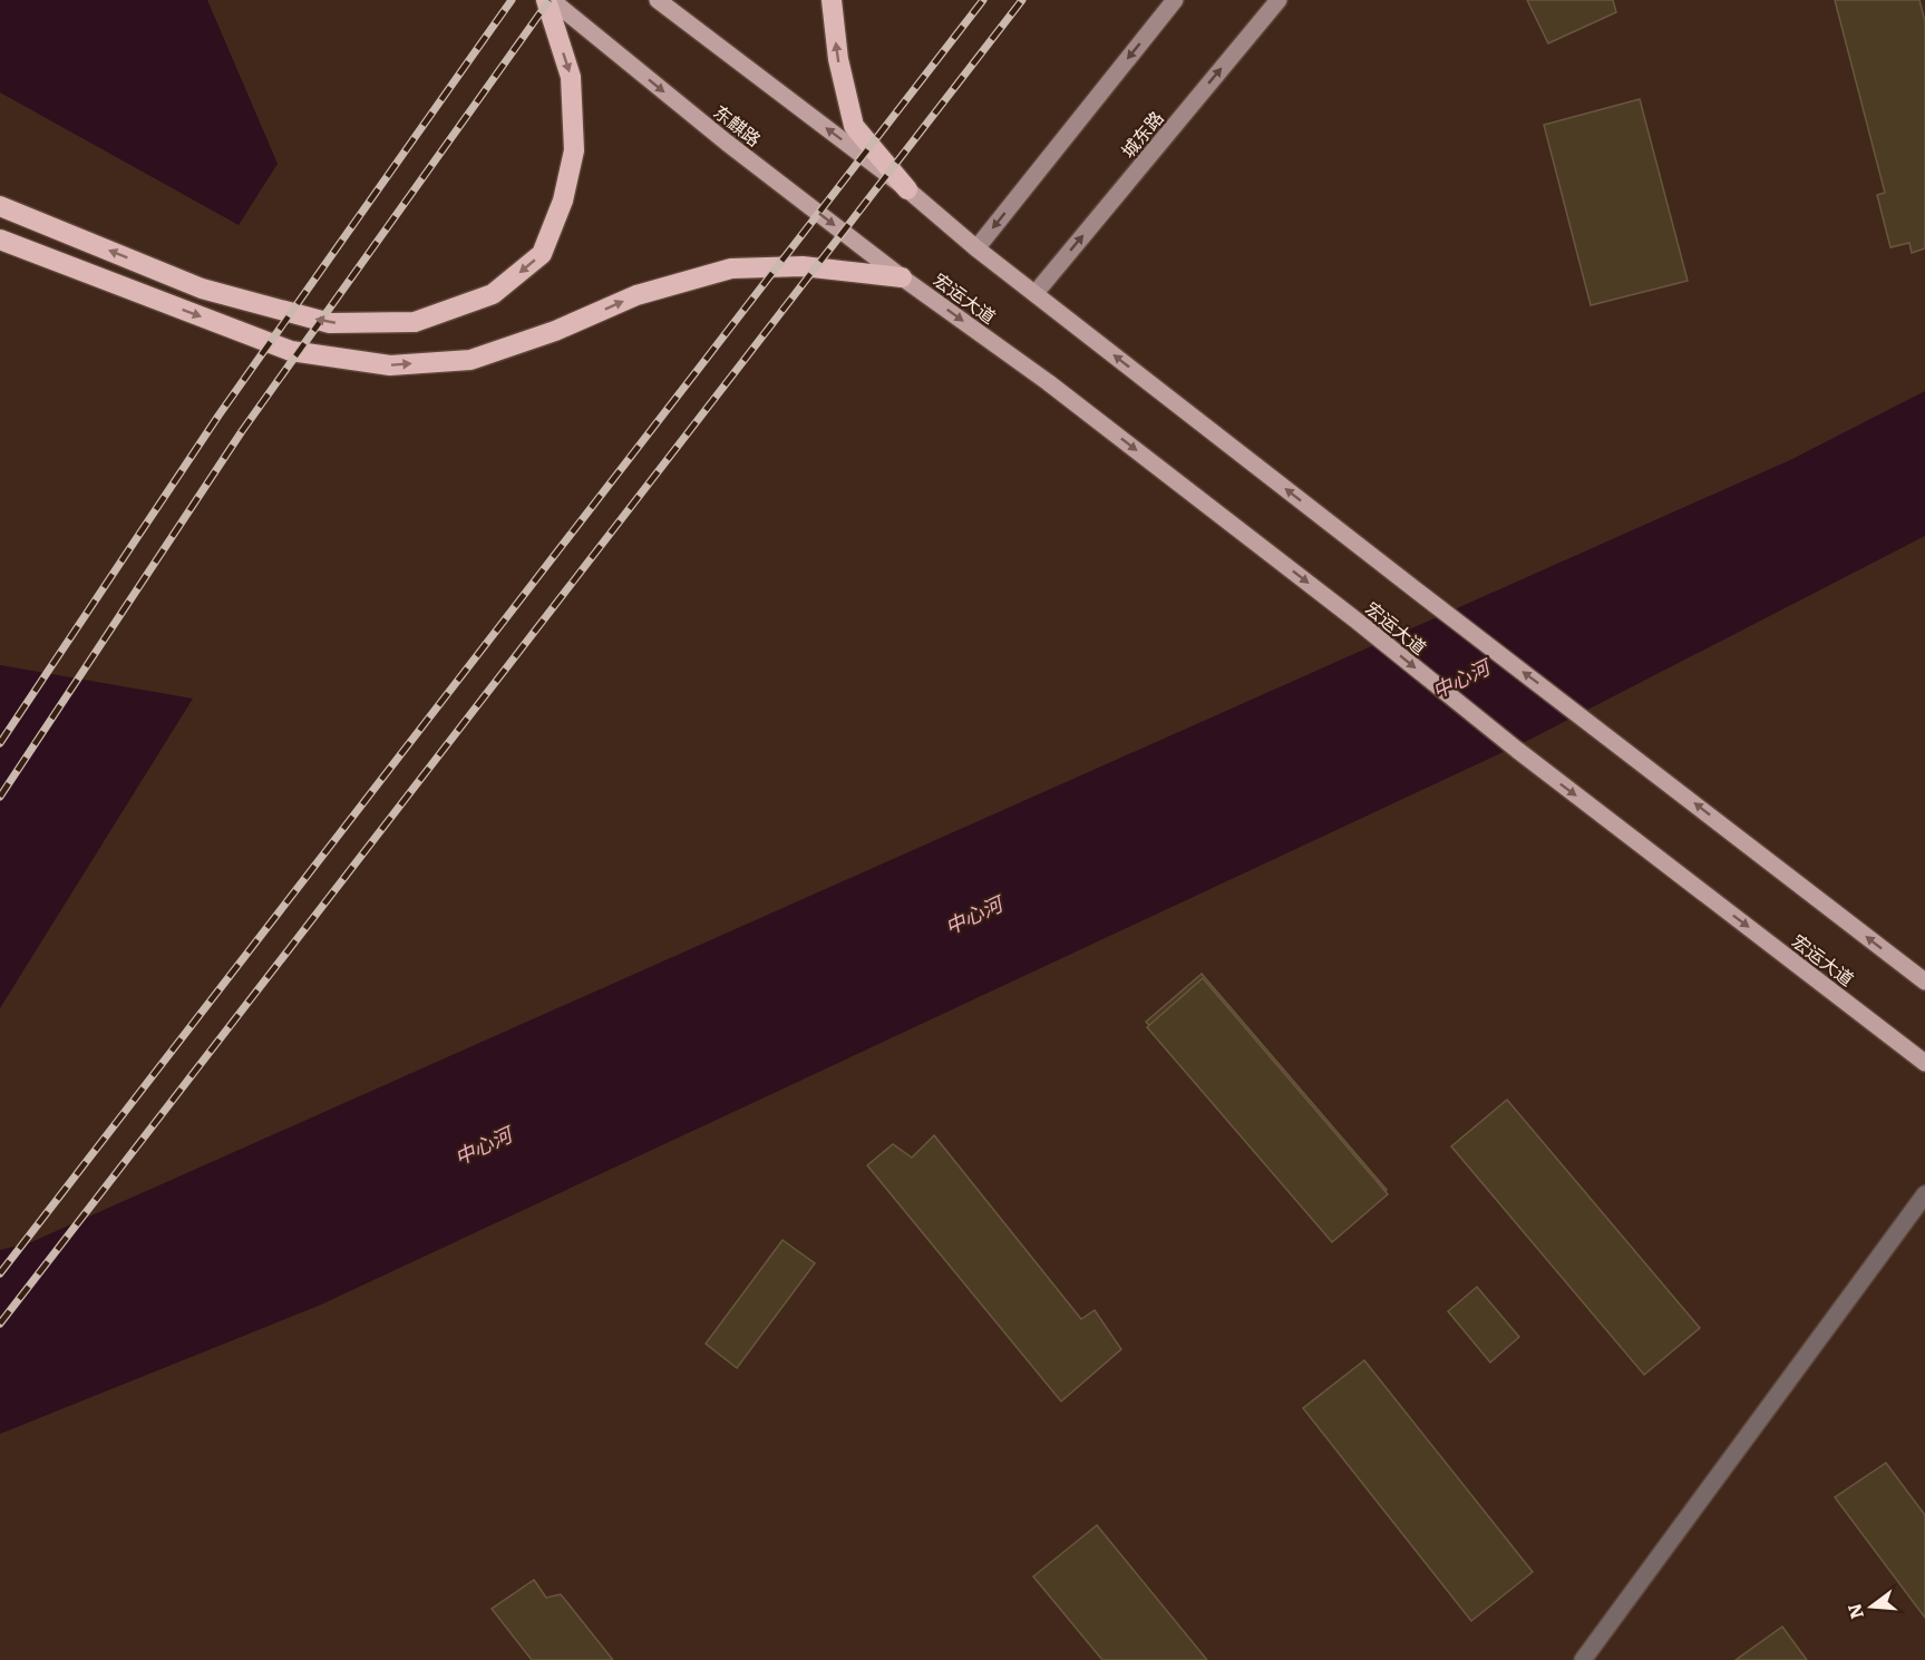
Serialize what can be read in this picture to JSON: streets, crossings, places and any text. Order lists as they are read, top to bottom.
{
  "streets": {
    "main road": ["东麒路", "城东路", "宏运大道"]
  },
  "crossings": [
    ["东麒路", "宏运大道"]
  ],
  "water": ["中心河"],
  "north": "left"
}
